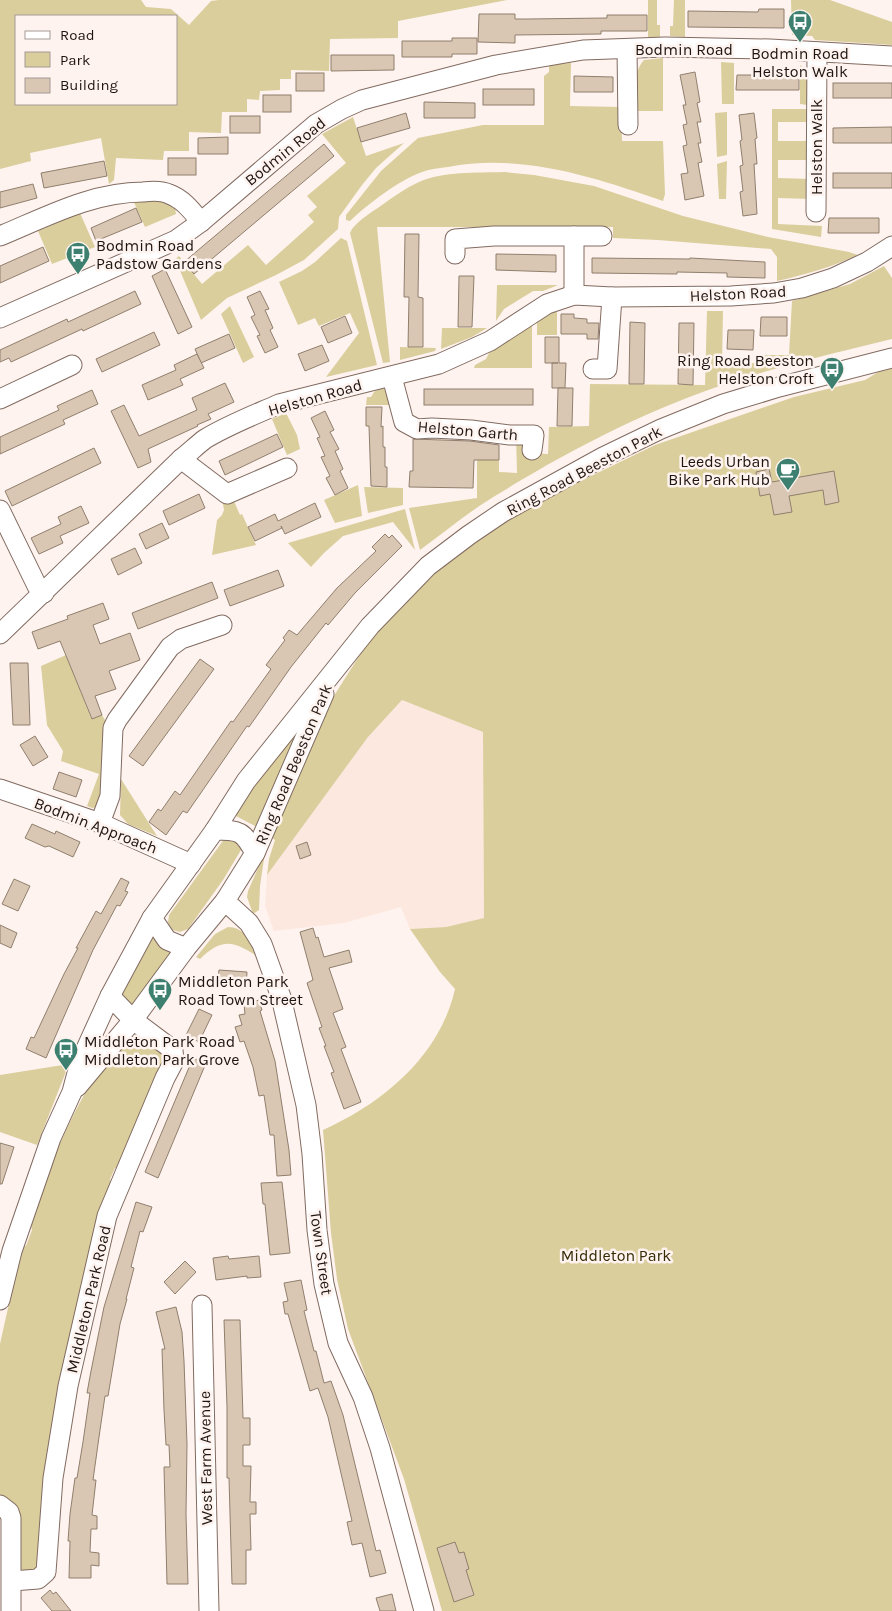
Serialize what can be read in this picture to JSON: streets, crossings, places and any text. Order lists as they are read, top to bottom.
{
  "streets": {
    "street": [
      "Bodmin Road",
      "Helston Walk",
      "Helston Road",
      "Helston Garth",
      "Ring Road Beeston Park",
      "Bodmin Approach",
      "Town Street",
      "Middleton Park Road",
      "West Farm Avenue"
    ]
  },
  "crossings": [
    ["Bodmin Road", "Helston Walk"],
    ["Helston Road", "Helston Garth"],
    ["Ring Road Beeston Park", "Bodmin Approach"],
    ["Ring Road Beeston Park", "Town Street"]
  ],
  "parks": ["Middleton Park"],
  "places": {
    "bus stop": [
      "Bodmin Road Helston Walk",
      "Bodmin Road Padstow Gardens",
      "Ring Road Beeston Helston Croft",
      "Middleton Park Road Town Street",
      "Middleton Park Road Middleton Park Grove"
    ],
    "cafe": ["Leeds Urban Bike Park Hub"]
  },
  "legend": ["Road", "Park", "Building"]
}
